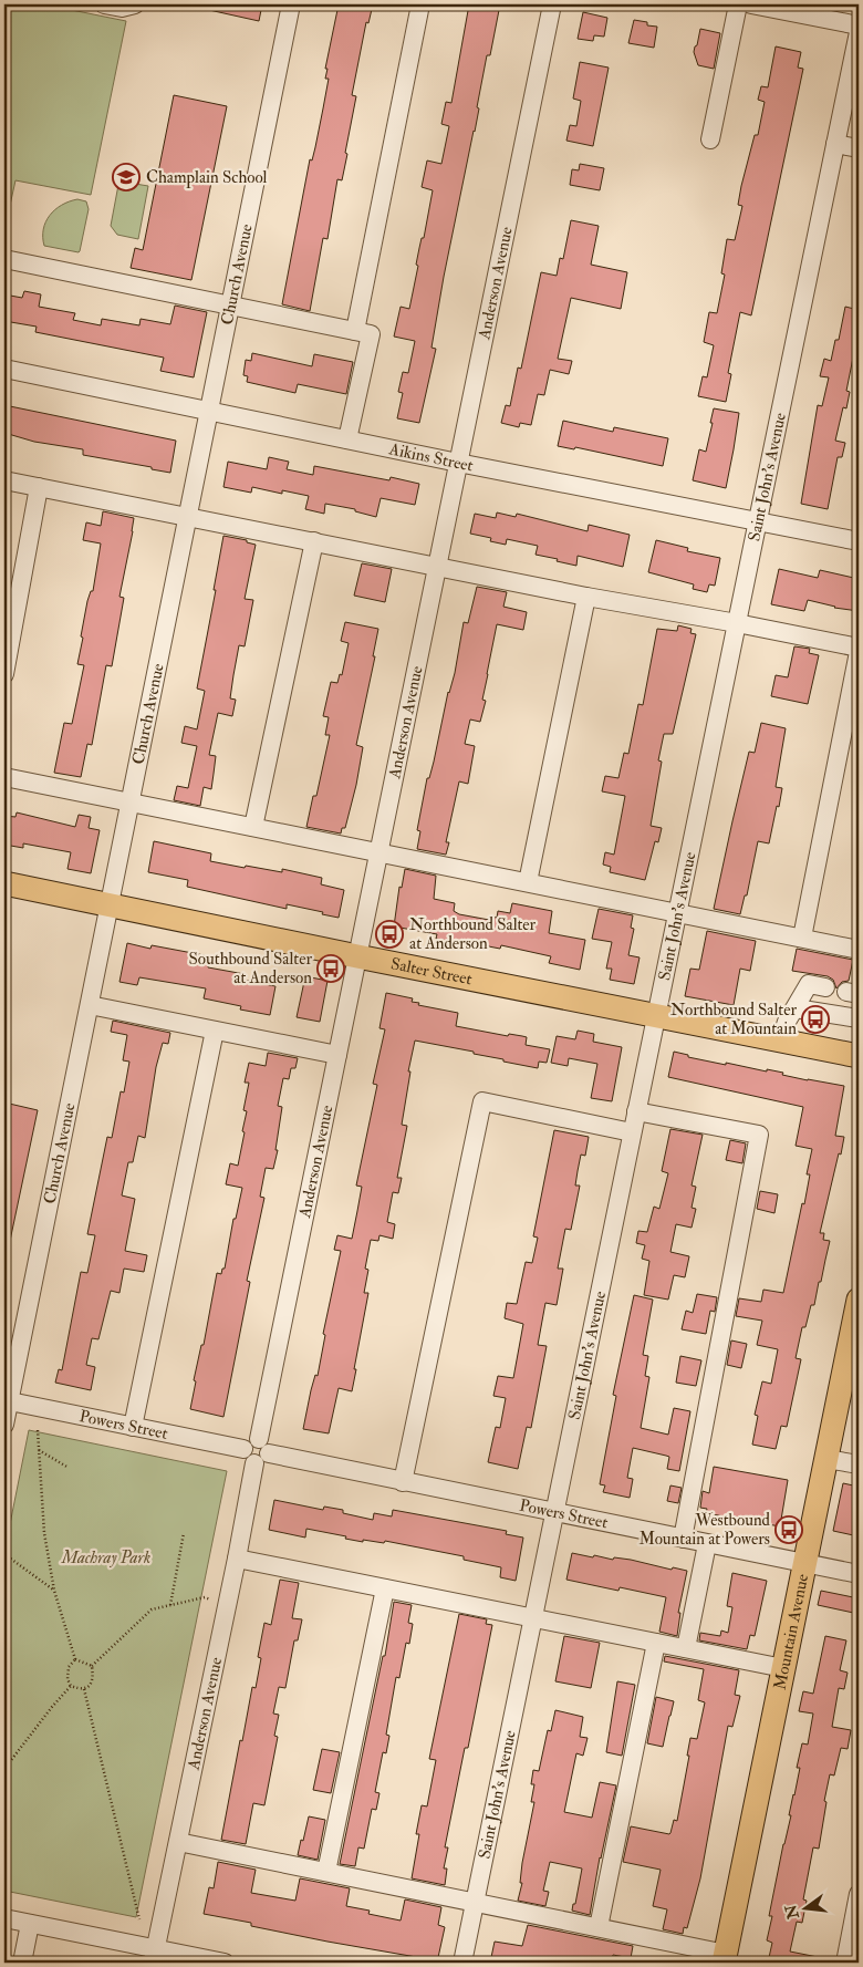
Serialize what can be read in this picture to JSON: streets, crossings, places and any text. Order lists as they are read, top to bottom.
{
  "streets": {
    "main road": ["Salter Street", "Mountain Avenue"],
    "street": [
      "Church Avenue",
      "Anderson Avenue",
      "Aikins Street",
      "Saint John's Avenue",
      "Powers Street"
    ]
  },
  "crossings": [
    ["Church Avenue", "Aikins Street"],
    ["Church Avenue", "Salter Street"],
    ["Church Avenue", "Powers Street"],
    ["Anderson Avenue", "Aikins Street"],
    ["Anderson Avenue", "Salter Street"],
    ["Anderson Avenue", "Powers Street"],
    ["Aikins Street", "Saint John's Avenue"],
    ["Saint John's Avenue", "Salter Street"],
    ["Saint John's Avenue", "Powers Street"],
    ["Powers Street", "Mountain Avenue"]
  ],
  "parks": ["Machray Park"],
  "places": {
    "school or university": ["Champlain School"],
    "bus stop": [
      "Northbound Salter at Anderson",
      "Southbound Salter at Anderson",
      "Northbound Salter at Mountain",
      "Westbound Mountain at Powers"
    ]
  },
  "north": "left"
}
